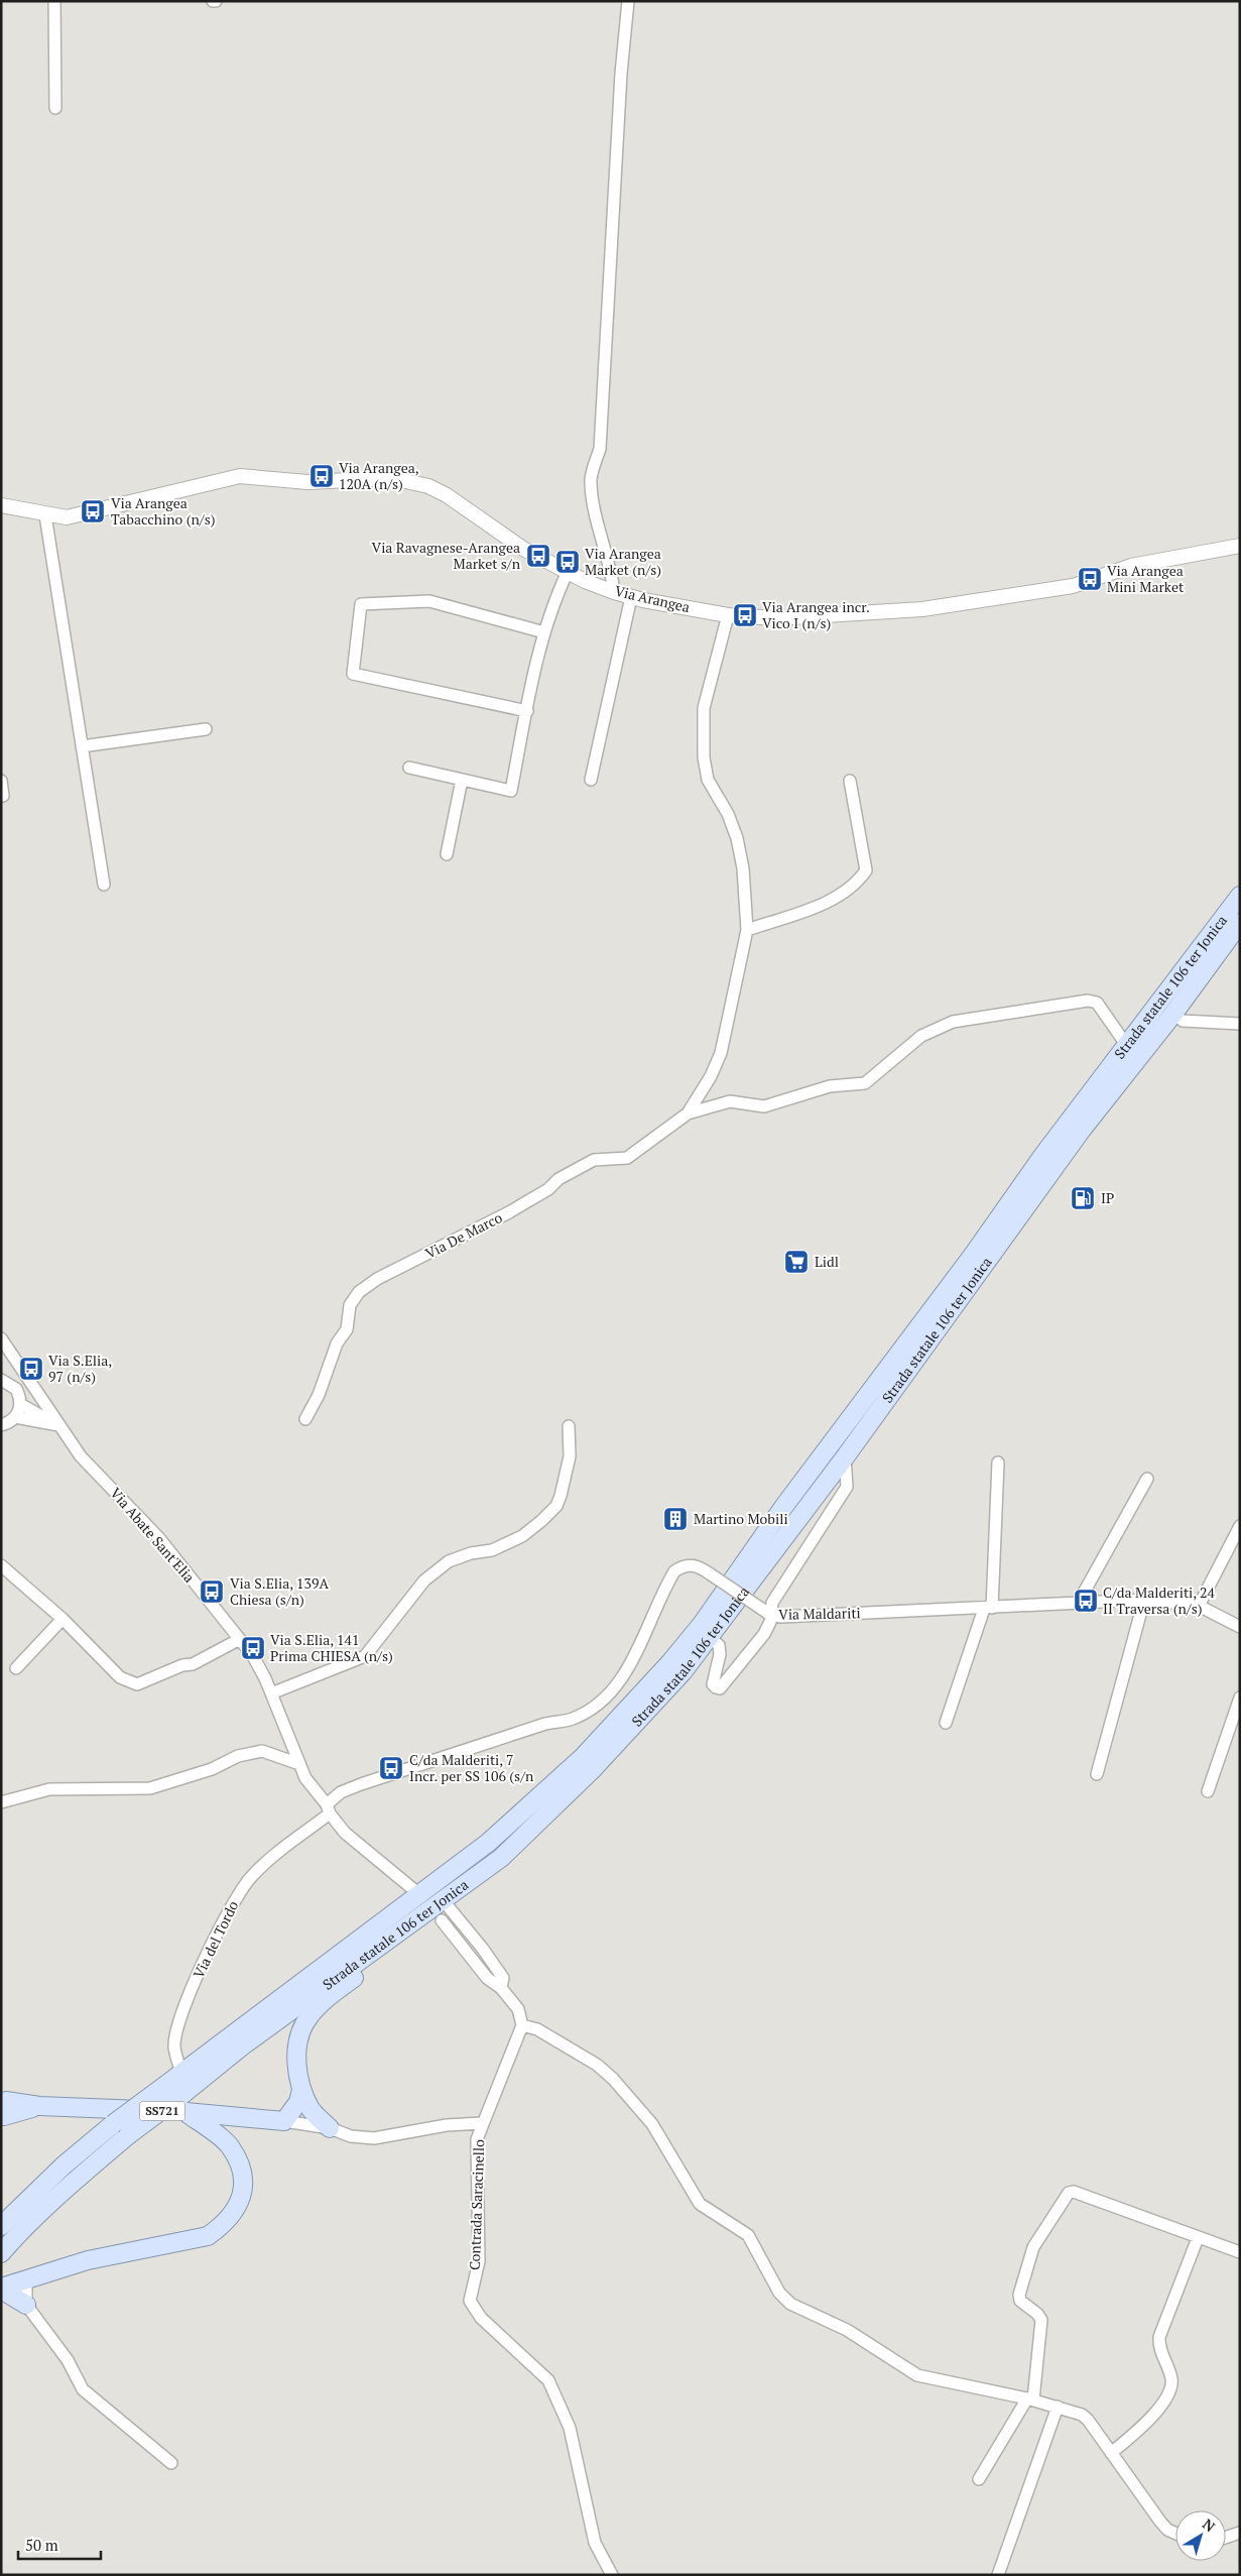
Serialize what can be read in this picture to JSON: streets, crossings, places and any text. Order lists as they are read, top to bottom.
{
  "streets": {
    "main road": ["Strada statale 106 ter Jonica", "SS721"],
    "street": [
      "Via Arangea",
      "Via De Marco",
      "Via Abate Sant'Elia",
      "Via Maldariti",
      "Via del Tordo",
      "Contrada Saracinello"
    ]
  },
  "crossings": [
    ["Strada statale 106 ter Jonica", "Via del Tordo"],
    ["Strada statale 106 ter Jonica", "SS721"],
    ["Via Abate Sant'Elia", "Via Maldariti"],
    ["Via Abate Sant'Elia", "Via del Tordo"],
    ["Via Maldariti", "Via del Tordo"],
    ["Via del Tordo", "SS721"],
    ["SS721", "Contrada Saracinello"]
  ],
  "places": {
    "bus stop": [
      "Via Arangea, 120A (n/s)",
      "Via Arangea Tabacchino (n/s)",
      "Via Ravagnese-Arangea Market s/n",
      "Via Arangea Market (n/s)",
      "Via Arangea Mini Market",
      "Via Arangea incr. Vico I (n/s)",
      "Via S.Elia, 97 (n/s)",
      "Via S.Elia, 139A Chiesa (s/n)",
      "C/da Malderiti, 24 II Traversa (n/s)",
      "Via S.Elia, 141 Prima CHIESA (n/s)",
      "C/da Malderiti, 7 Incr. per SS 106 (s/n"
    ],
    "fuel station": ["IP"],
    "supermarket": ["Lidl"],
    "building": ["Martino Mobili"]
  },
  "scale_bar": "50 m",
  "north": "top right"
}
